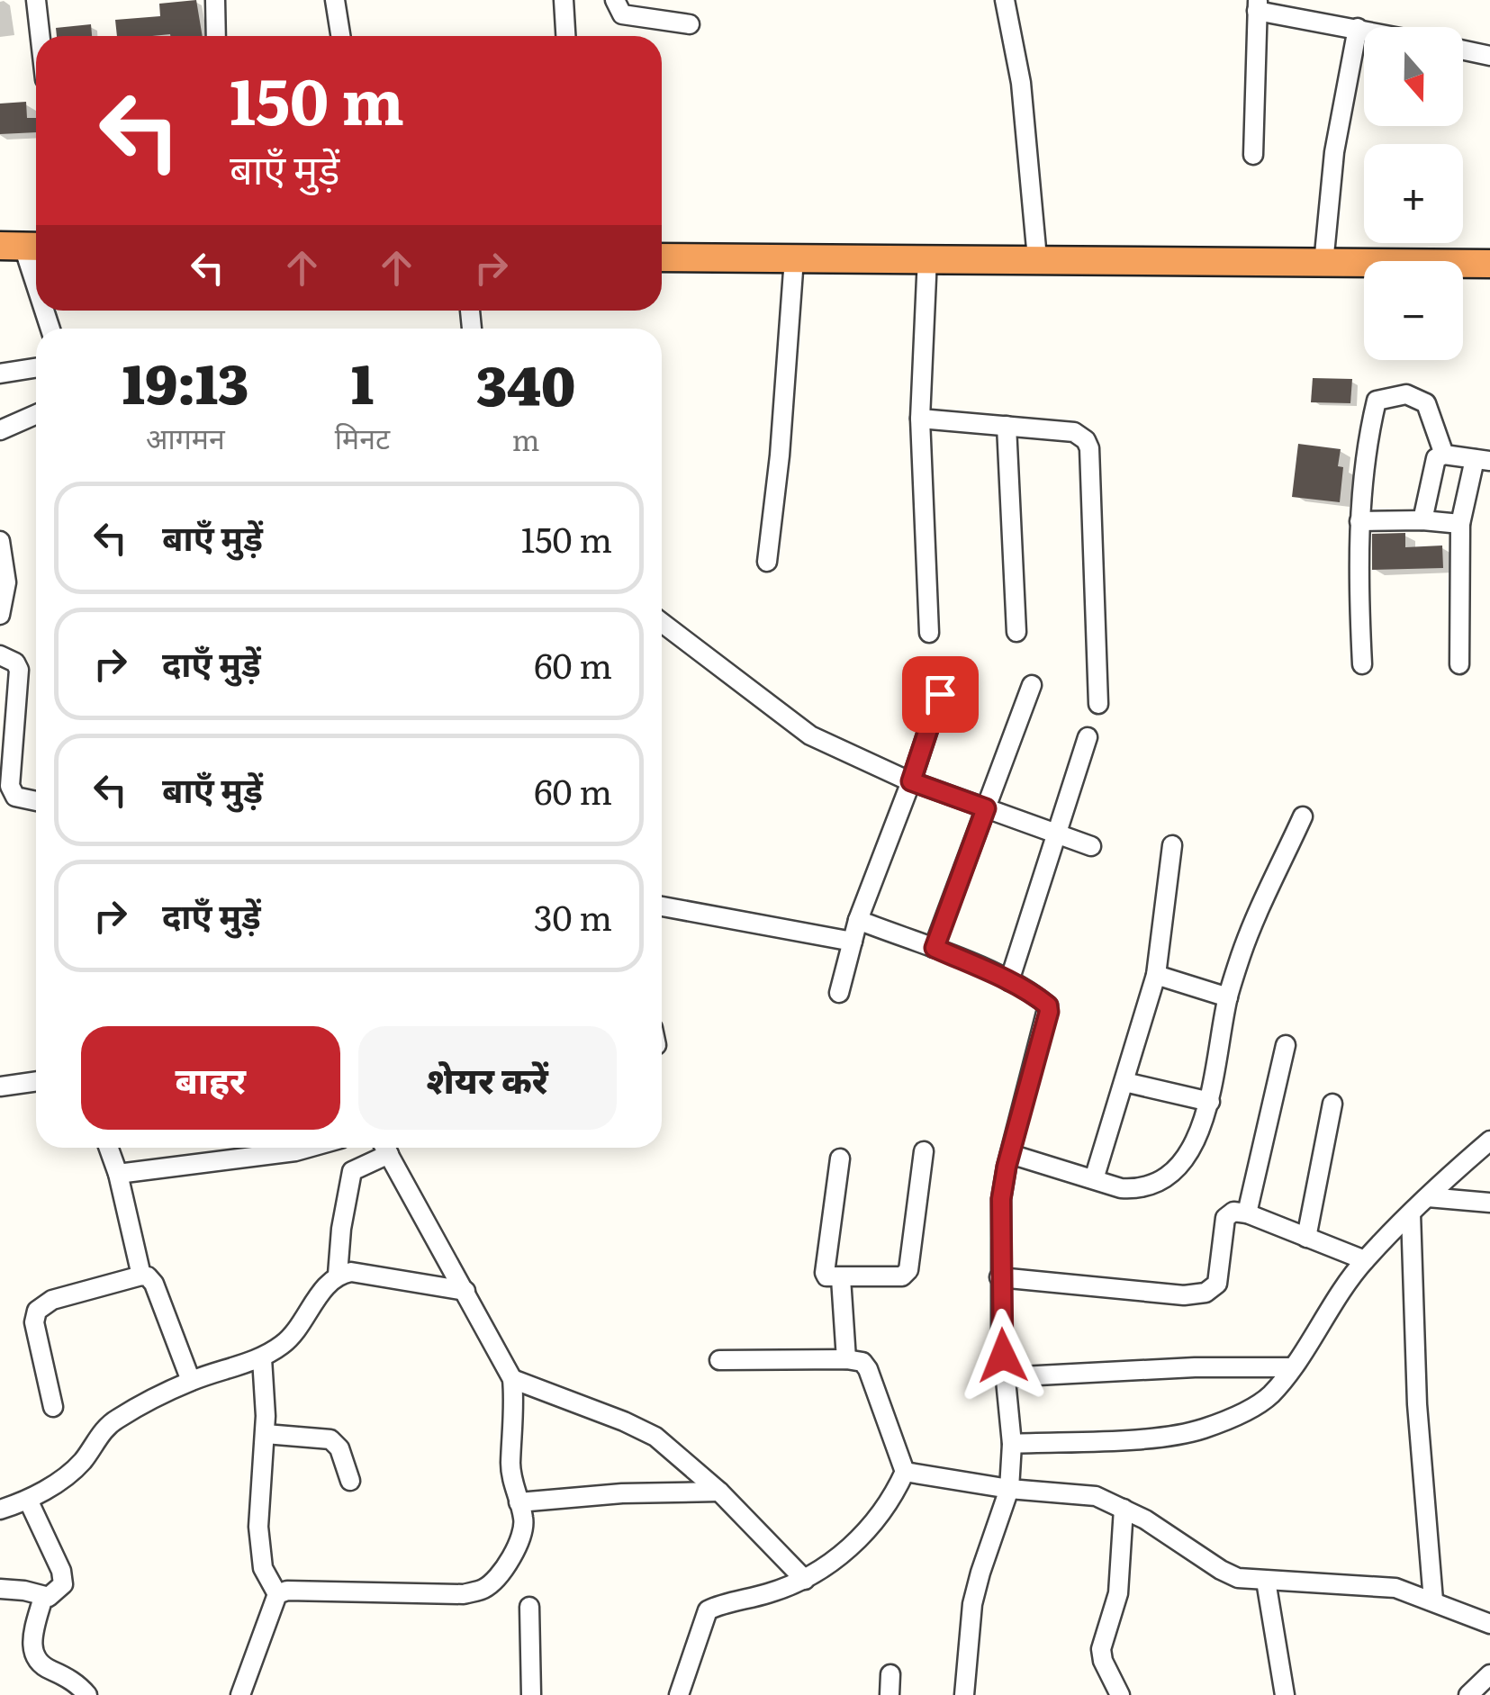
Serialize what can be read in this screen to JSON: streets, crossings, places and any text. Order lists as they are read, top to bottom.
{
  "north": "bottom",
  "page": {
    "map_buttons": ["+", "−"],
    "turn": ["150 m", "बाएँ मुड़ें"],
    "eta": [
      "19:13",
      "आगमन",
      "1",
      "मिनट",
      "340",
      "m"
    ],
    "list": [
      {
        "name": "बाएँ मुड़ें",
        "value": "150 m"
      },
      {
        "name": "दाएँ मुड़ें",
        "value": "60 m"
      },
      {
        "name": "बाएँ मुड़ें",
        "value": "60 m"
      },
      {
        "name": "दाएँ मुड़ें",
        "value": "30 m"
      }
    ],
    "buttons": ["बाहर", "शेयर करें"]
  }
}
